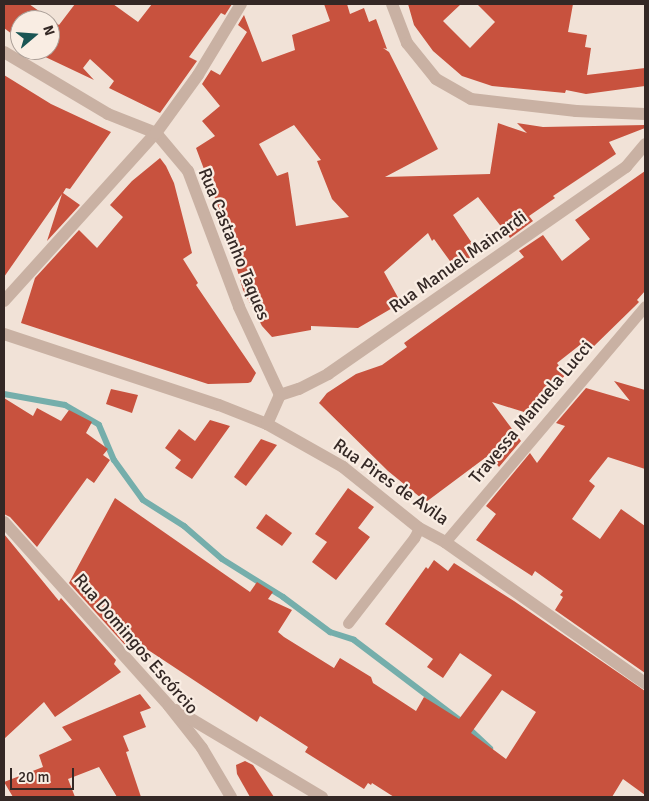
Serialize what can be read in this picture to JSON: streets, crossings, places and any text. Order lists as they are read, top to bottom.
{
  "streets": {
    "street": [
      "Rua Castanho Taques",
      "Rua Manuel Mainardi",
      "Rua Pires de Avila",
      "Rua Domingos Escórcio"
    ],
    "lane": ["Travessa Manuela Lucci"]
  },
  "crossings": [
    ["Rua Castanho Taques", "Rua Manuel Mainardi"],
    ["Travessa Manuela Lucci", "Rua Pires de Avila"]
  ],
  "scale_bar": "20 m",
  "north": "right"
}
